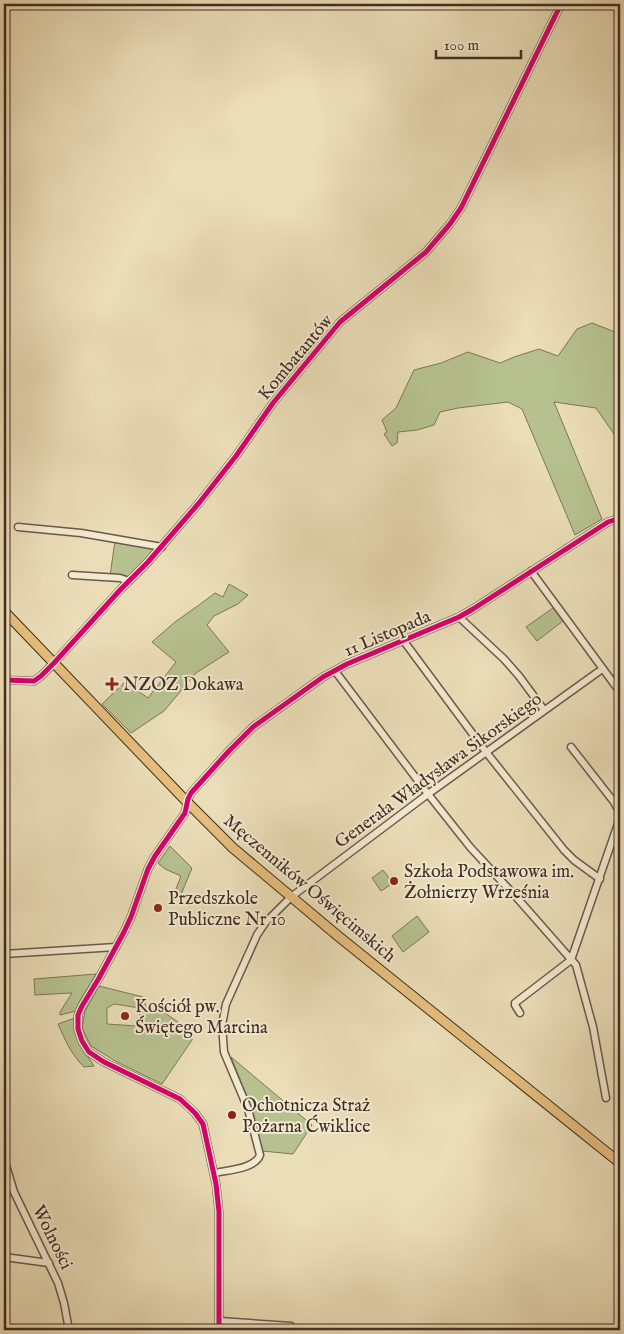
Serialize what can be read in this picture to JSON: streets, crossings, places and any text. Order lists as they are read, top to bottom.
{
  "streets": {
    "main road": ["Męczenników Oświęcimskich"],
    "street": [
      "Kombatantów",
      "11 Listopada",
      "Generała Władysława Sikorskiego",
      "Wolności"
    ]
  },
  "crossings": [
    ["Kombatantów", "Męczenników Oświęcimskich"],
    ["11 Listopada", "Generała Władysława Sikorskiego"],
    ["11 Listopada", "Męczenników Oświęcimskich"],
    ["Generała Władysława Sikorskiego", "Męczenników Oświęcimskich"]
  ],
  "places": {
    "health": ["NZOZ Dokawa"],
    "other": [
      "Szkoła Podstawowa im. Żołnierzy Września",
      "Przedszkole Publiczne Nr 10",
      "Kościół pw. Świętego Marcina",
      "Ochotnicza Straż Pożarna Ćwiklice"
    ]
  },
  "scale_bar": "100 m"
}
